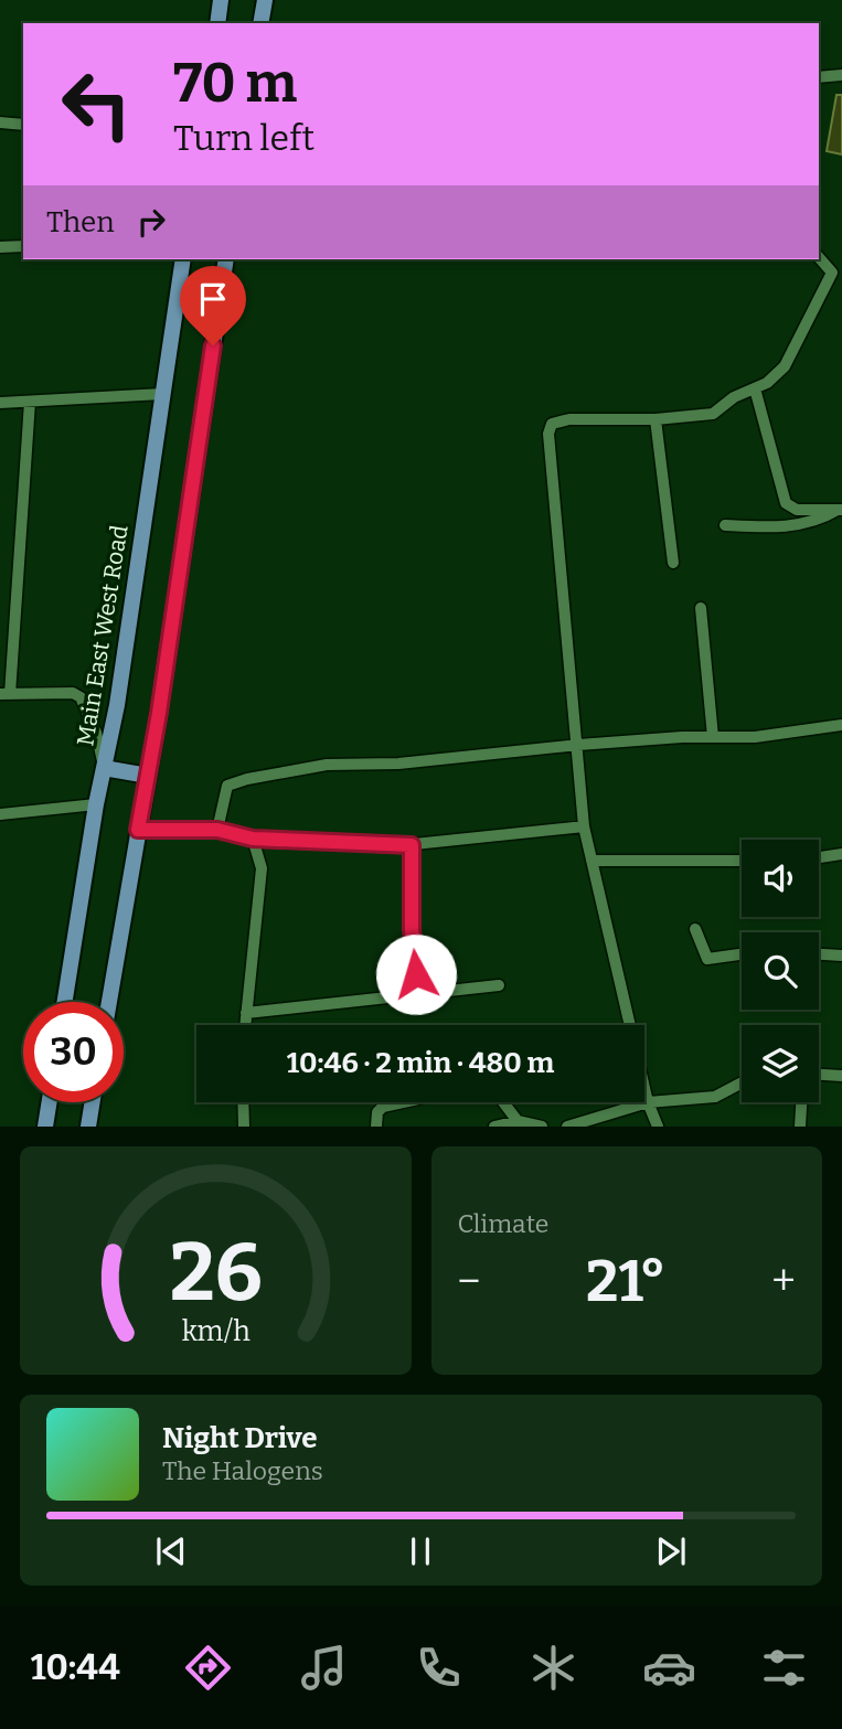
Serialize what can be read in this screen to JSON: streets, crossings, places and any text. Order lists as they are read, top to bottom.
{
  "streets": {
    "main road": ["Main East West Road"]
  },
  "page": {
    "turn": ["70 m", "Turn left"],
    "then": "Then",
    "limit": "30",
    "trip": "10:46 · 2 min · 480 m",
    "tile": "Climate",
    "heat": ["−", "21°", "+"],
    "song": ["Night Drive", "The Halogens"],
    "tabs": "10:44",
    "gauge": ["26", "km/h"]
  }
}
